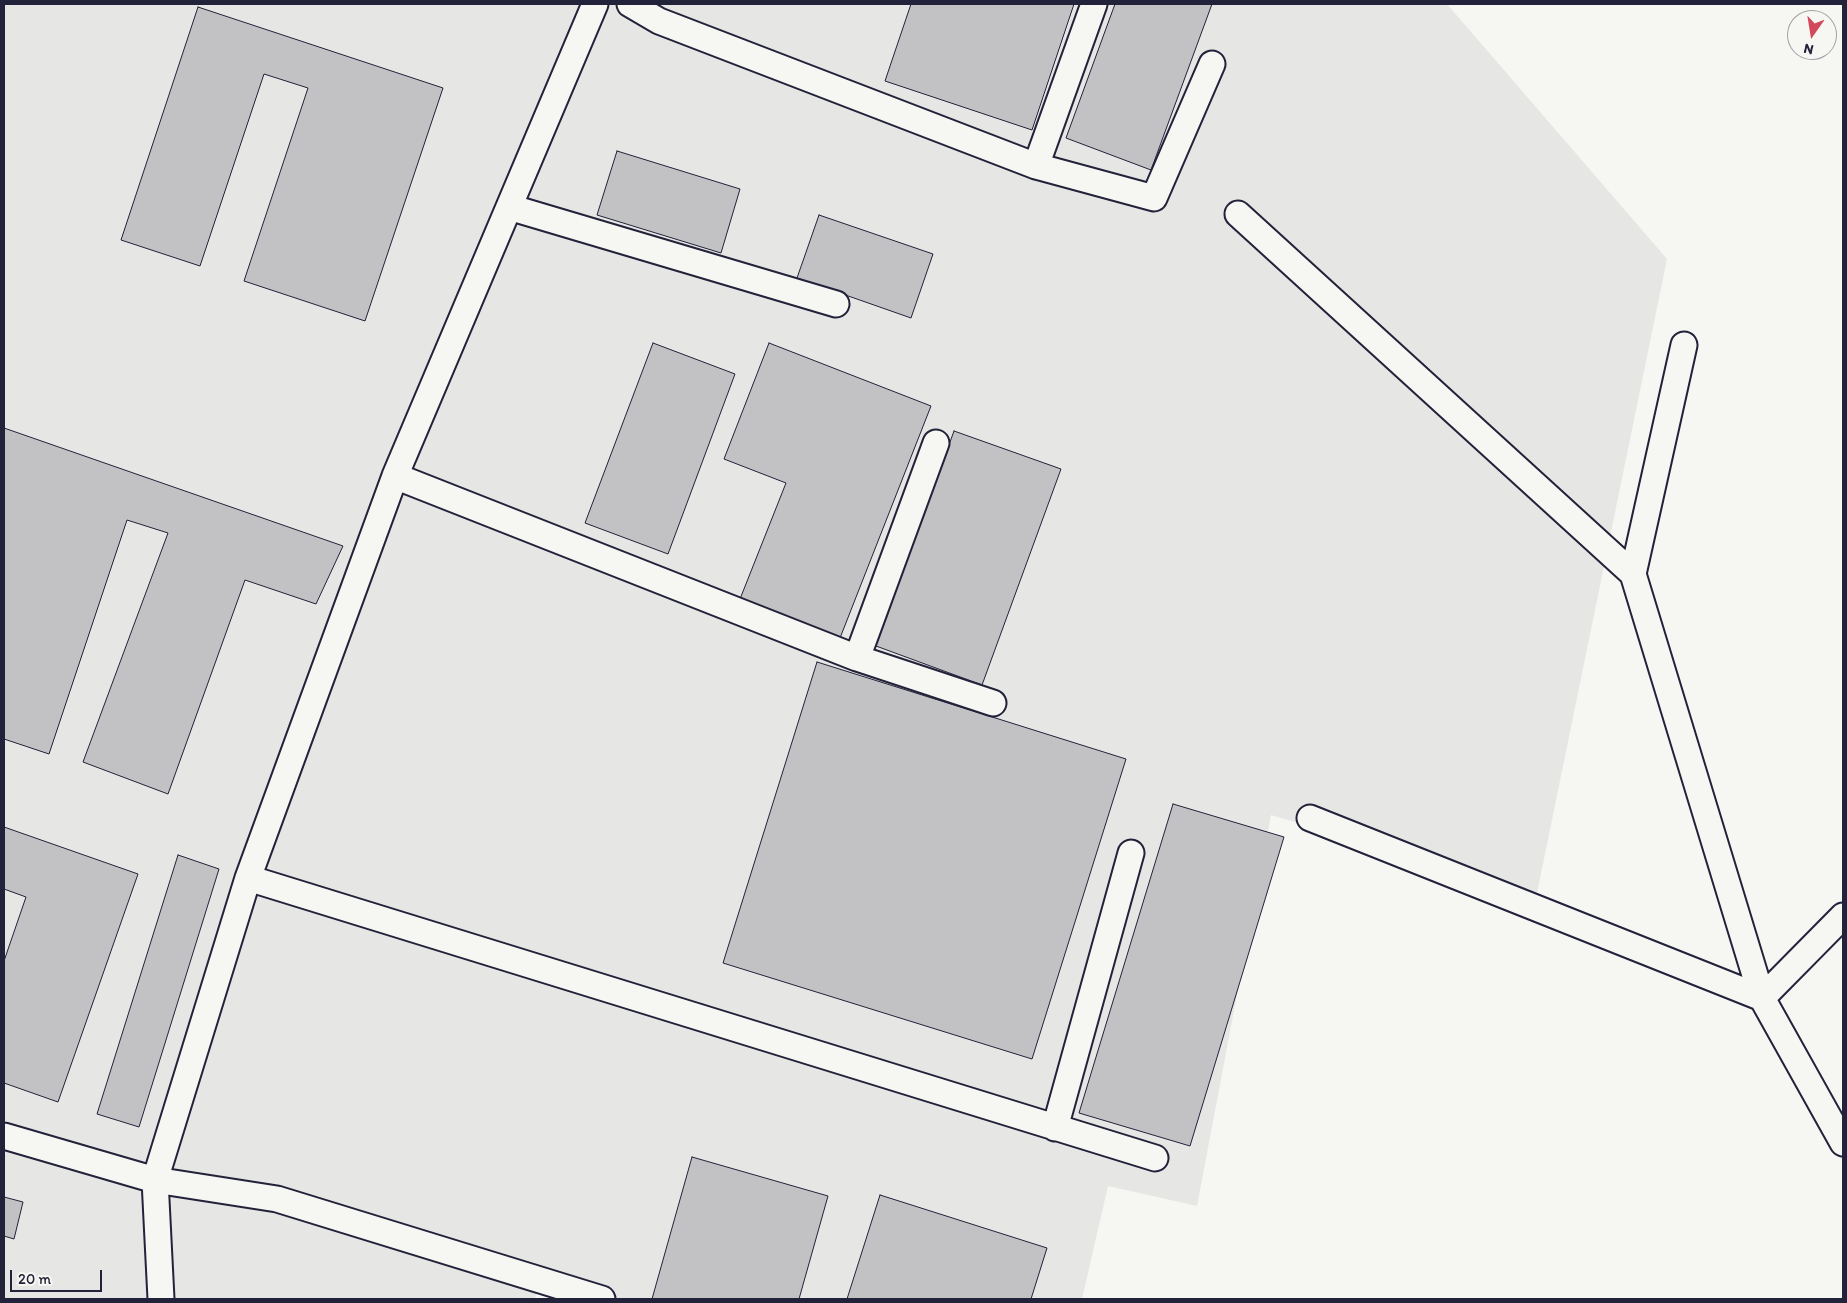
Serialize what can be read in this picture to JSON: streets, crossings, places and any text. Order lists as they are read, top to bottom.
{
  "scale_bar": "20 m",
  "north": "bottom"
}
